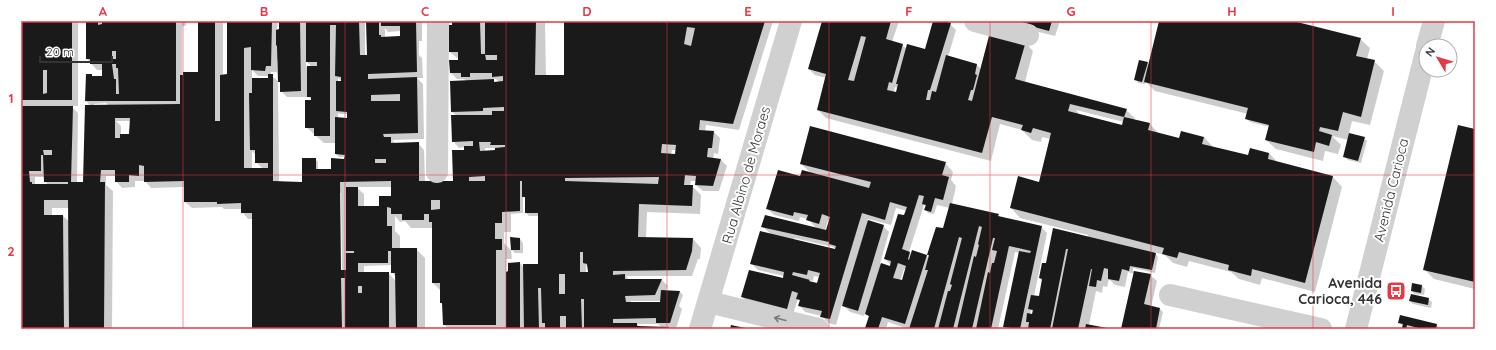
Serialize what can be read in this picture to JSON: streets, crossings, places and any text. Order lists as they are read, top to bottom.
{
  "streets": {
    "street": ["Rua Albino de Moraes", "Avenida Carioca"]
  },
  "places": {
    "bus stop": ["Avenida Carioca, 446"]
  },
  "scale_bar": "20 m",
  "north": "top left",
  "grid": {
    "columns": [
      "A",
      "B",
      "C",
      "D",
      "E",
      "F",
      "G",
      "H",
      "I"
    ],
    "rows": ["1", "2"]
  }
}
